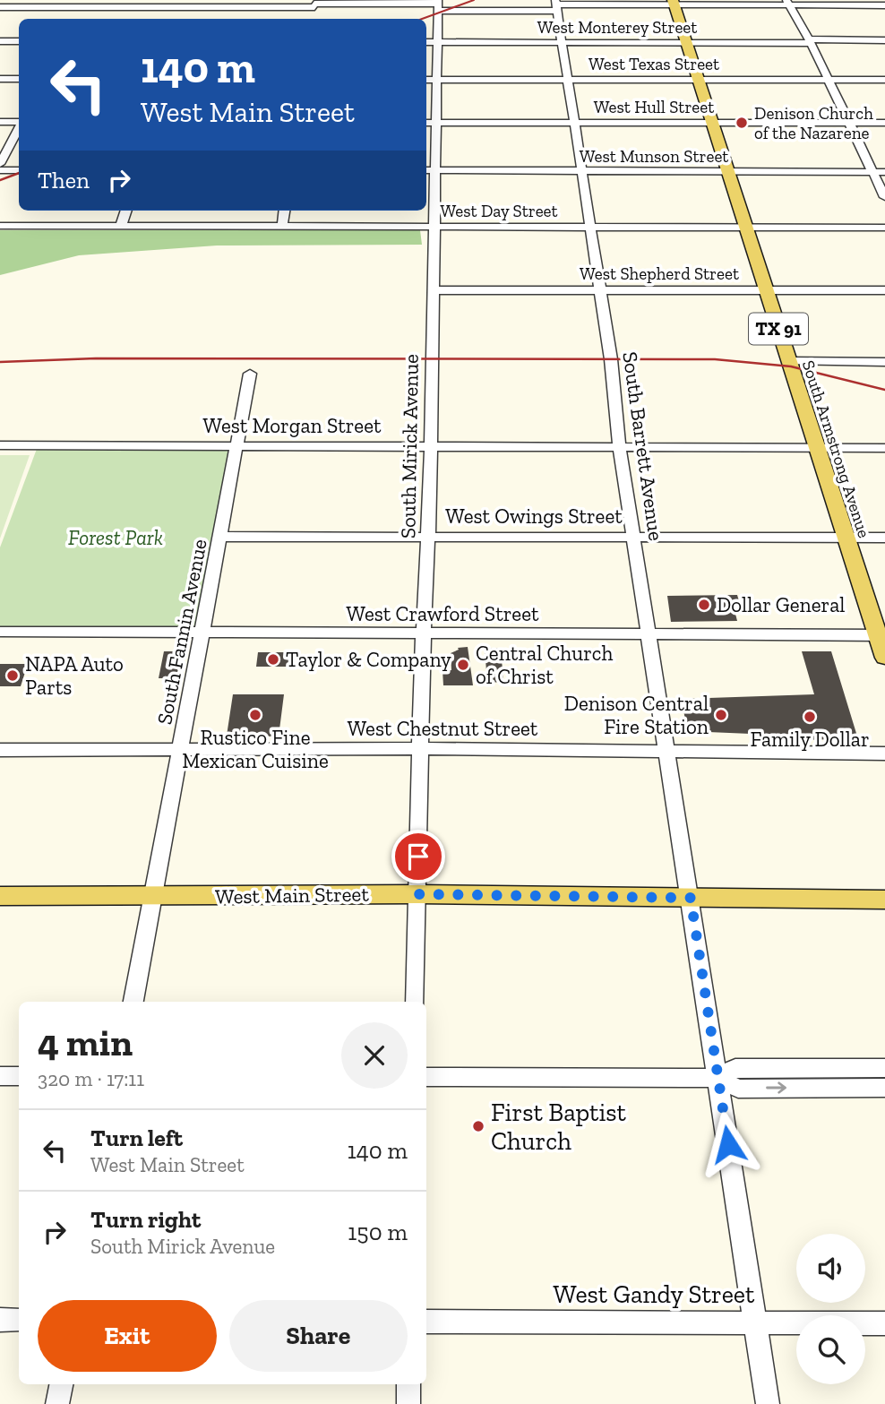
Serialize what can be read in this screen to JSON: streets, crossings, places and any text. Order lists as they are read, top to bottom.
{
  "streets": {
    "main road": ["TX 91", "South Armstrong Avenue", "West Main Street"],
    "street": [
      "West Monterey Street",
      "West Texas Street",
      "West Hull Street",
      "West Munson Street",
      "West Day Street",
      "West Shepherd Street",
      "West Morgan Street",
      "South Mirick Avenue",
      "South Barrett Avenue",
      "West Owings Street",
      "West Crawford Street",
      "South Fannin Avenue",
      "West Chestnut Street",
      "West Gandy Street"
    ]
  },
  "crossings": [
    ["West Monterey Street", "South Mirick Avenue"],
    ["West Monterey Street", "South Barrett Avenue"],
    ["West Monterey Street", "South Armstrong Avenue"],
    ["West Texas Street", "South Mirick Avenue"],
    ["West Texas Street", "South Barrett Avenue"],
    ["West Texas Street", "South Armstrong Avenue"],
    ["West Hull Street", "South Mirick Avenue"],
    ["West Hull Street", "South Barrett Avenue"],
    ["West Hull Street", "South Armstrong Avenue"],
    ["West Munson Street", "South Mirick Avenue"],
    ["West Munson Street", "South Barrett Avenue"],
    ["West Munson Street", "South Armstrong Avenue"],
    ["West Day Street", "South Mirick Avenue"],
    ["West Day Street", "South Barrett Avenue"],
    ["West Day Street", "South Armstrong Avenue"],
    ["West Shepherd Street", "South Mirick Avenue"],
    ["West Shepherd Street", "South Barrett Avenue"],
    ["West Shepherd Street", "South Armstrong Avenue"],
    ["West Morgan Street", "South Mirick Avenue"],
    ["West Morgan Street", "South Barrett Avenue"],
    ["West Morgan Street", "South Armstrong Avenue"],
    ["West Morgan Street", "South Fannin Avenue"],
    ["South Mirick Avenue", "West Owings Street"],
    ["South Mirick Avenue", "West Crawford Street"],
    ["South Mirick Avenue", "West Chestnut Street"],
    ["South Mirick Avenue", "West Main Street"],
    ["South Barrett Avenue", "West Owings Street"],
    ["South Barrett Avenue", "West Crawford Street"],
    ["South Barrett Avenue", "West Chestnut Street"],
    ["South Barrett Avenue", "West Main Street"],
    ["South Barrett Avenue", "West Gandy Street"],
    ["South Armstrong Avenue", "West Owings Street"],
    ["South Armstrong Avenue", "West Crawford Street"],
    ["West Owings Street", "South Fannin Avenue"],
    ["West Crawford Street", "South Fannin Avenue"],
    ["South Fannin Avenue", "West Chestnut Street"],
    ["South Fannin Avenue", "West Main Street"]
  ],
  "parks": ["Forest Park"],
  "places": [
    "Denison Church of the Nazarene",
    "Dollar General",
    "Taylor & Company",
    "Central Church of Christ",
    "NAPA Auto Parts",
    "Rustico Fine Mexican Cuisine",
    "Denison Central Fire Station",
    "Family Dollar",
    "First Baptist Church"
  ],
  "page": {
    "turn": ["140 m", "West Main Street"],
    "then": "Then",
    "heading": ["4 min", "320 m · 17:11"],
    "list": [
      {
        "name": "Turn left",
        "note": "West Main Street",
        "value": "140 m"
      },
      {
        "name": "Turn right",
        "note": "South Mirick Avenue",
        "value": "150 m"
      }
    ],
    "buttons": ["Exit", "Share"]
  }
}
